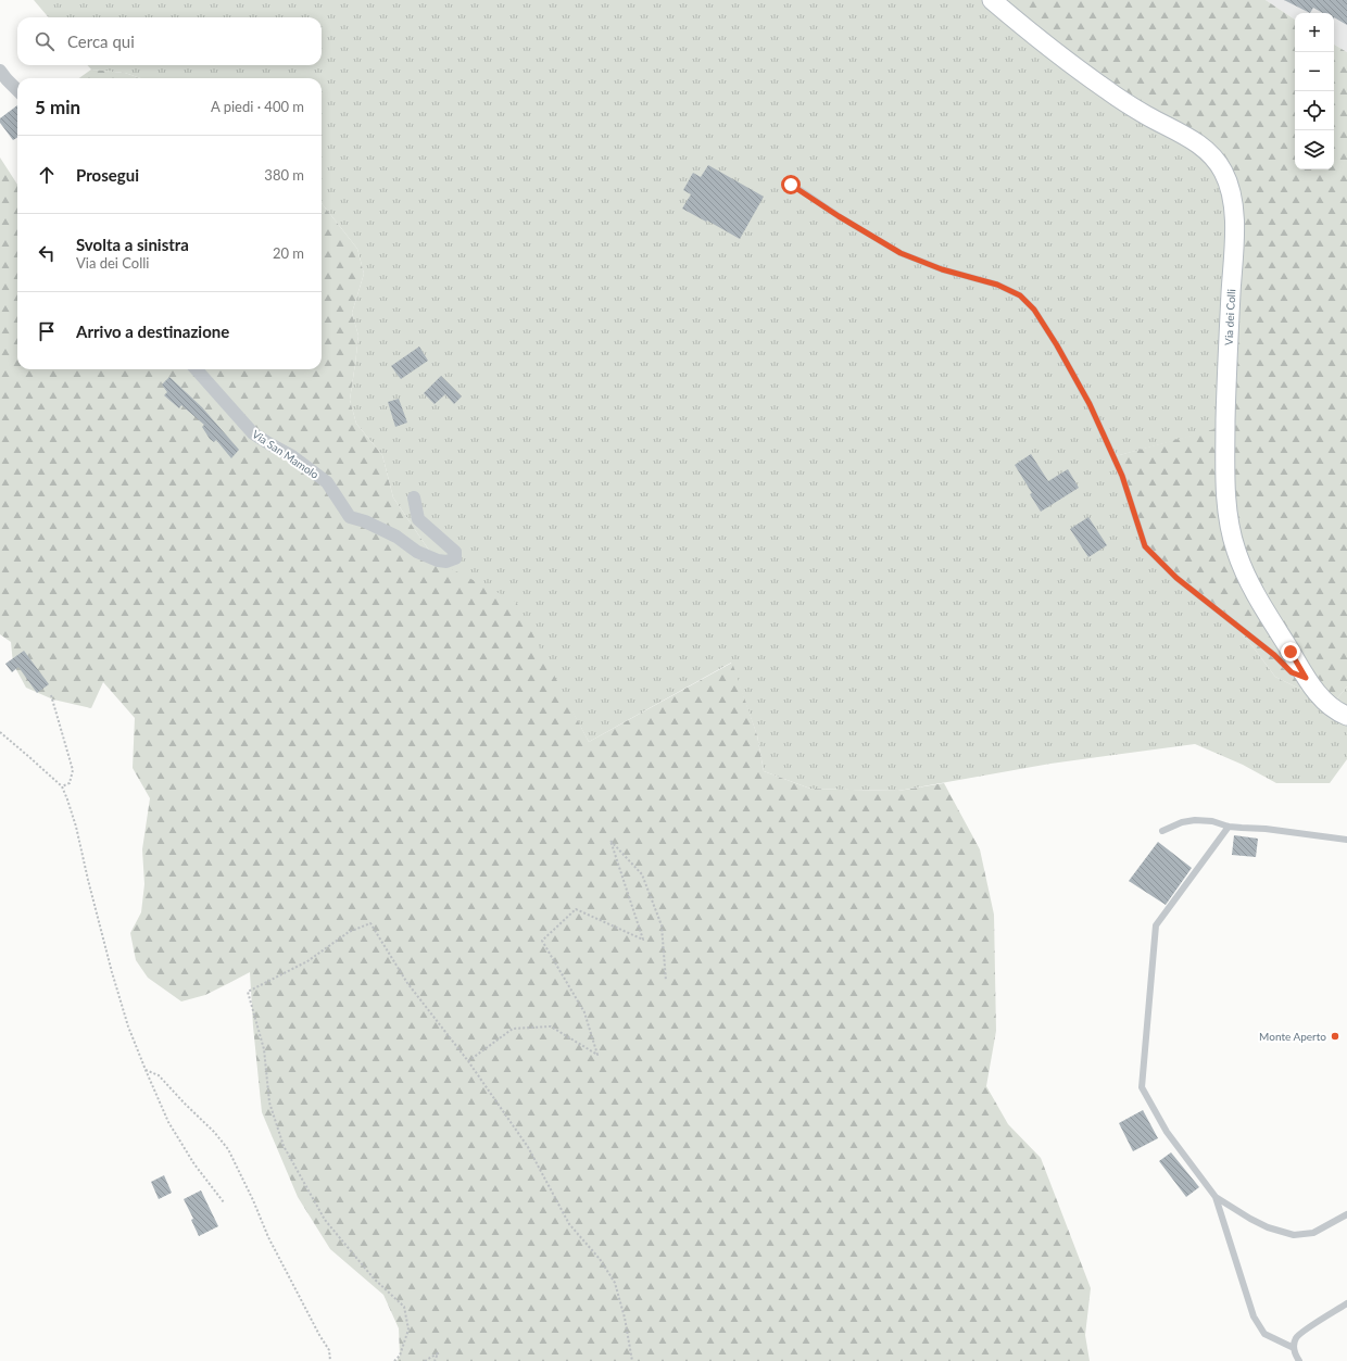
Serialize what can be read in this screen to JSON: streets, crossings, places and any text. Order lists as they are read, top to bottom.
{
  "streets": {
    "main road": ["Via dei Colli"],
    "street": ["Via San Mamolo"]
  },
  "places": ["Monte Aperto"],
  "page": {
    "map_buttons": ["+", "−"],
    "search": "Cerca qui",
    "heading": ["5 min", "A piedi · 400 m"],
    "list": [
      ["Prosegui", "380 m"],
      ["Svolta a sinistra", "Via dei Colli", "20 m"],
      "Arrivo a destinazione"
    ]
  }
}
